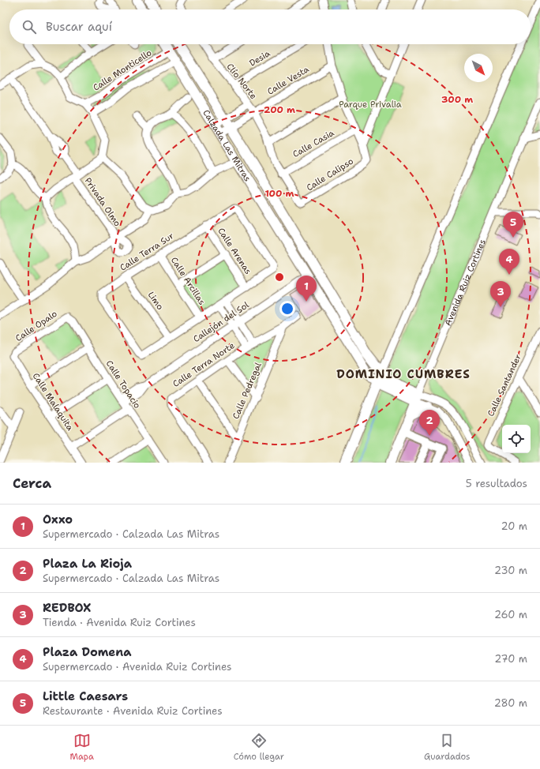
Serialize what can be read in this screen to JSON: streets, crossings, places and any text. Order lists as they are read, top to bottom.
{
  "streets": {
    "main road": ["Calzada Las Mitras", "Avenida Ruiz Cortines"],
    "street": [
      "Desia",
      "Calle Monticello",
      "Calle Vesta",
      "Clío Norte",
      "Calle Casia",
      "Calle Calipso",
      "Privada Olmo",
      "Calle Arenas",
      "Calle Terra Sur",
      "Calle Arcillas",
      "Limo",
      "Callejón del Sol",
      "Calle Opalo",
      "Calle Terra Norte",
      "Calle Topacio",
      "Calle Santander",
      "Calle Pedregal",
      "Calle Malaquita"
    ]
  },
  "crossings": [
    ["Desia", "Clío Norte"],
    ["Calle Monticello", "Calzada Las Mitras"],
    ["Calle Vesta", "Clío Norte"],
    ["Calle Vesta", "Calzada Las Mitras"],
    ["Clío Norte", "Calle Casia"],
    ["Clío Norte", "Calle Calipso"],
    ["Calzada Las Mitras", "Avenida Ruiz Cortines"],
    ["Calzada Las Mitras", "Callejón del Sol"],
    ["Calle Arenas", "Calle Terra Sur"],
    ["Calle Terra Sur", "Calle Arcillas"],
    ["Calle Terra Sur", "Limo"],
    ["Callejón del Sol", "Calle Terra Norte"],
    ["Callejón del Sol", "Calle Topacio"],
    ["Calle Opalo", "Calle Topacio"],
    ["Calle Opalo", "Calle Malaquita"],
    ["Calle Terra Norte", "Calle Pedregal"]
  ],
  "districts": ["DOMINIO CUMBRES"],
  "parks": ["Parque Privalia"],
  "north": "bottom right",
  "page": {
    "search": "Buscar aquí",
    "pins": [
      "5",
      "4",
      "1",
      "3",
      "2"
    ],
    "heading": ["Cerca", "5 resultados"],
    "list": [
      {
        "mark": "1",
        "name": "Oxxo",
        "note": "Supermercado · Calzada Las Mitras",
        "value": "20 m"
      },
      {
        "mark": "2",
        "name": "Plaza La Rioja",
        "note": "Supermercado · Calzada Las Mitras",
        "value": "230 m"
      },
      {
        "mark": "3",
        "name": "REDBOX",
        "note": "Tienda · Avenida Ruiz Cortines",
        "value": "260 m"
      },
      {
        "mark": "4",
        "name": "Plaza Domena",
        "note": "Supermercado · Avenida Ruiz Cortines",
        "value": "270 m"
      },
      {
        "mark": "5",
        "name": "Little Caesars",
        "note": "Restaurante · Avenida Ruiz Cortines",
        "value": "280 m"
      }
    ],
    "nav": ["Mapa", "Cómo llegar", "Guardados"]
  },
  "rings": ["300 m", "200 m", "100 m"]
}
